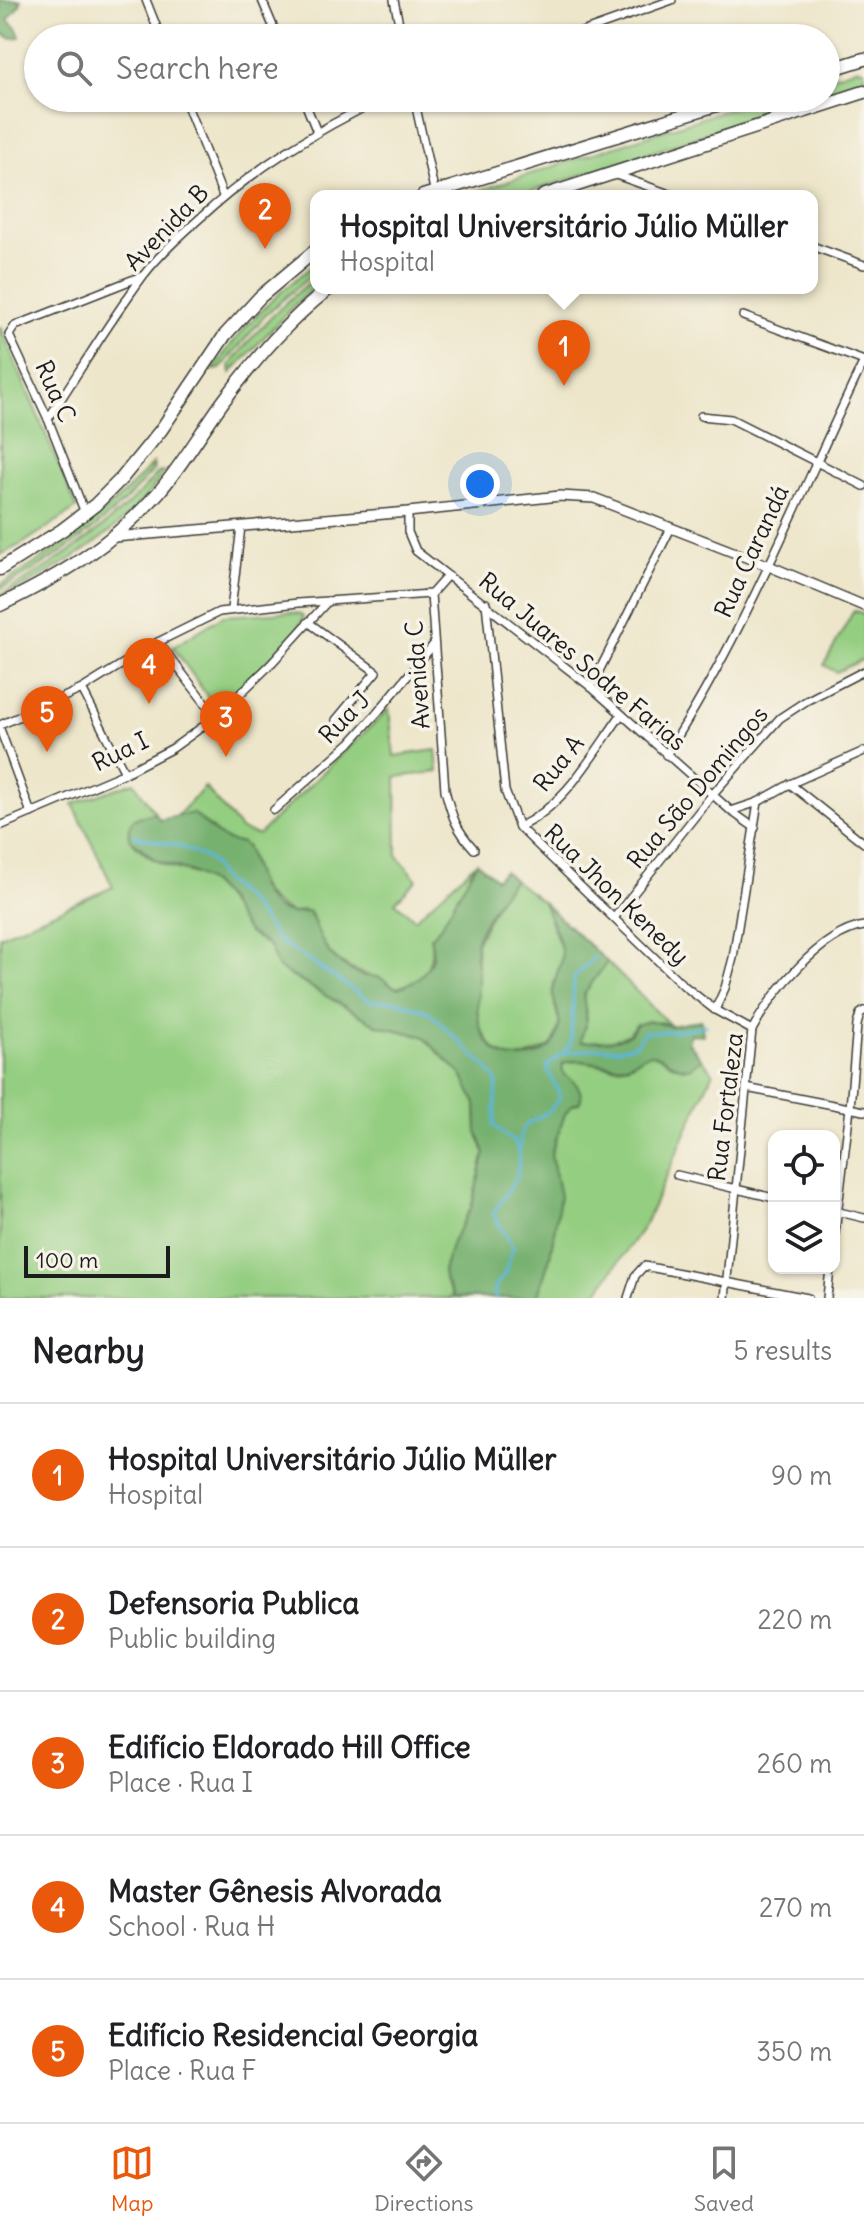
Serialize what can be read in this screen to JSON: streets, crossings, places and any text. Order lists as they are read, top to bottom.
{
  "streets": {
    "street": [
      "Avenida B",
      "Rua C",
      "Rua Carandá",
      "Rua Juares Sodre Farias",
      "Avenida C",
      "Rua J",
      "Rua I",
      "Rua A",
      "Rua São Domingos",
      "Rua Jhon Kenedy",
      "Rua Fortaleza"
    ]
  },
  "crossings": [
    ["Avenida B", "Rua C"],
    ["Rua Carandá", "Rua Juares Sodre Farias"],
    ["Rua Juares Sodre Farias", "Rua A"],
    ["Rua Juares Sodre Farias", "Rua São Domingos"],
    ["Rua Juares Sodre Farias", "Rua Jhon Kenedy"],
    ["Avenida C", "Rua J"],
    ["Avenida C", "Rua I"],
    ["Rua A", "Rua Jhon Kenedy"],
    ["Rua São Domingos", "Rua Jhon Kenedy"],
    ["Rua Jhon Kenedy", "Rua Fortaleza"]
  ],
  "scale_bar": "100 m",
  "page": {
    "search": "Search here",
    "pins": [
      "2",
      "1",
      "4",
      "5",
      "3"
    ],
    "popup": ["Hospital Universitário Júlio Müller", "Hospital"],
    "scale": "100 m",
    "heading": ["Nearby", "5 results"],
    "list": [
      {
        "mark": "1",
        "name": "Hospital Universitário Júlio Müller",
        "note": "Hospital",
        "value": "90 m"
      },
      {
        "mark": "2",
        "name": "Defensoria Publica",
        "note": "Public building",
        "value": "220 m"
      },
      {
        "mark": "3",
        "name": "Edifício Eldorado Hill Office",
        "note": "Place · Rua I",
        "value": "260 m"
      },
      {
        "mark": "4",
        "name": "Master Gênesis Alvorada",
        "note": "School · Rua H",
        "value": "270 m"
      },
      {
        "mark": "5",
        "name": "Edifício Residencial Georgia",
        "note": "Place · Rua F",
        "value": "350 m"
      }
    ],
    "nav": ["Map", "Directions", "Saved"]
  }
}
